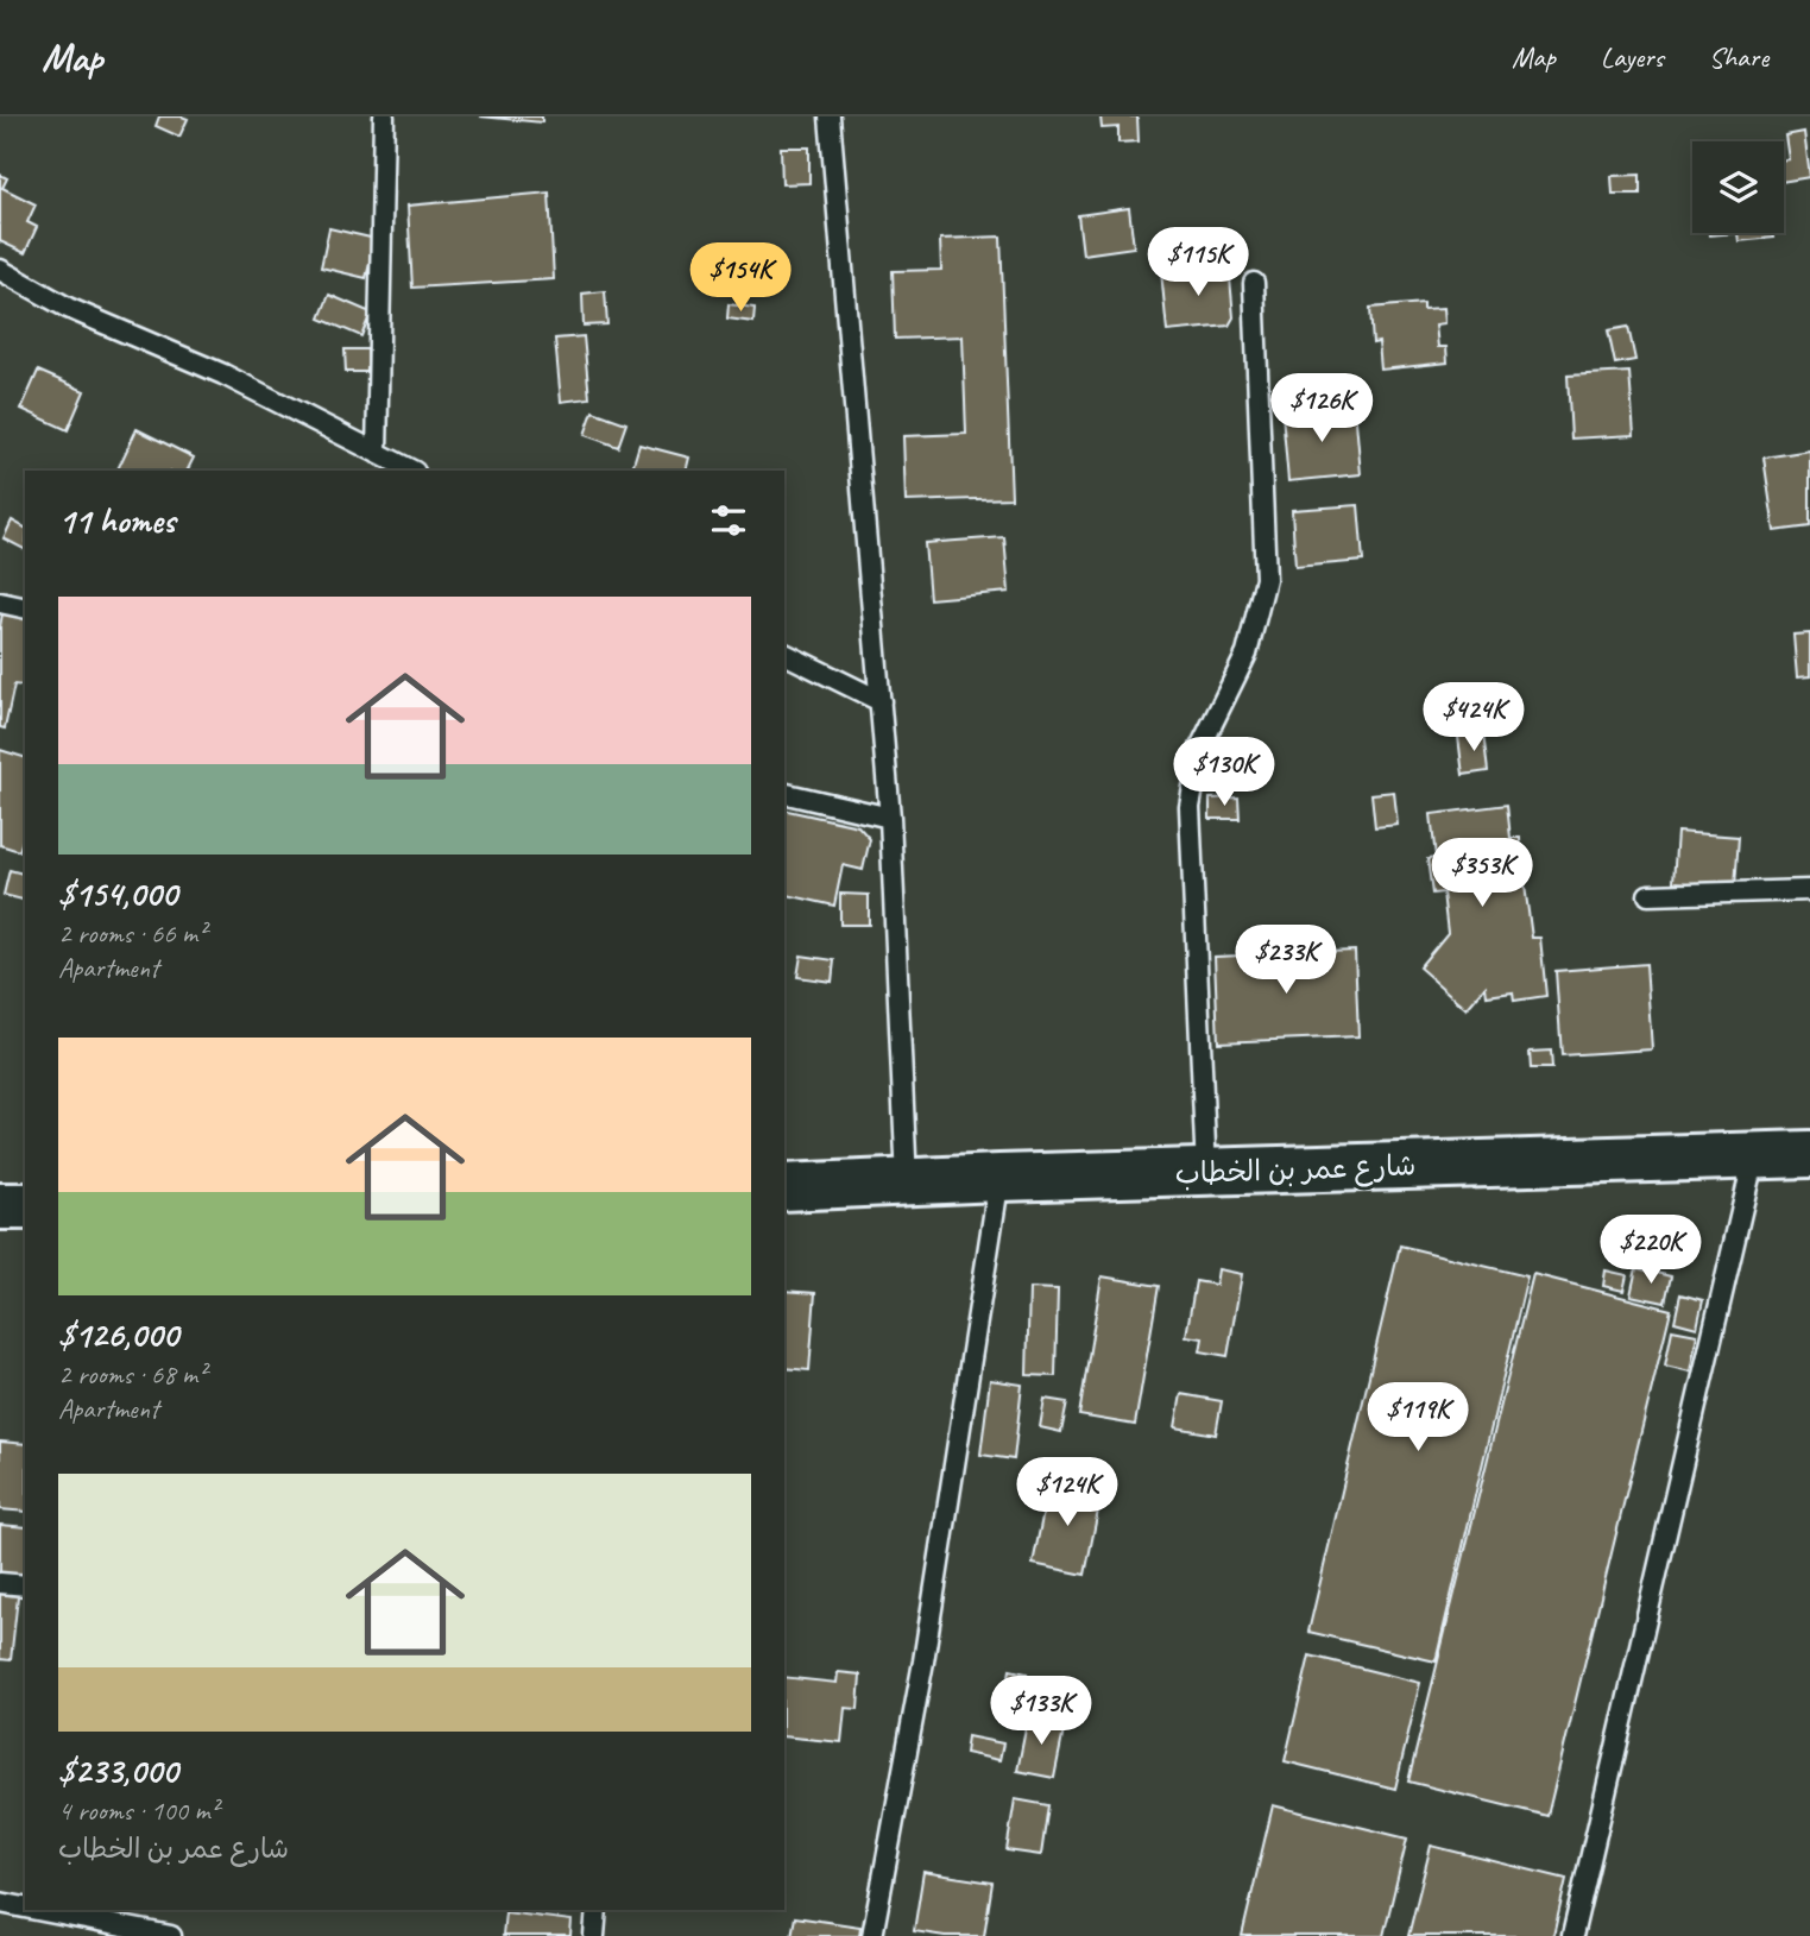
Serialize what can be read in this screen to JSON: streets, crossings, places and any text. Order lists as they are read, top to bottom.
{
  "streets": {
    "main road": ["شارع عمر بن الخطاب"]
  },
  "page": {
    "header": "Map",
    "nav": ["Map", "Layers", "Share"],
    "price": [
      "$115K",
      "$154K",
      "$126K",
      "$424K",
      "$130K",
      "$353K",
      "$233K",
      "$220K",
      "$119K",
      "$124K",
      "$133K"
    ],
    "heading": "11 homes",
    "list": [
      {
        "name": "$154,000",
        "note": "2 rooms · 66 m² · Apartment"
      },
      {
        "name": "$126,000",
        "note": "2 rooms · 68 m² · Apartment"
      },
      {
        "name": "$233,000",
        "note": "4 rooms · 100 m² · شارع عمر بن الخطاب"
      }
    ]
  }
}
